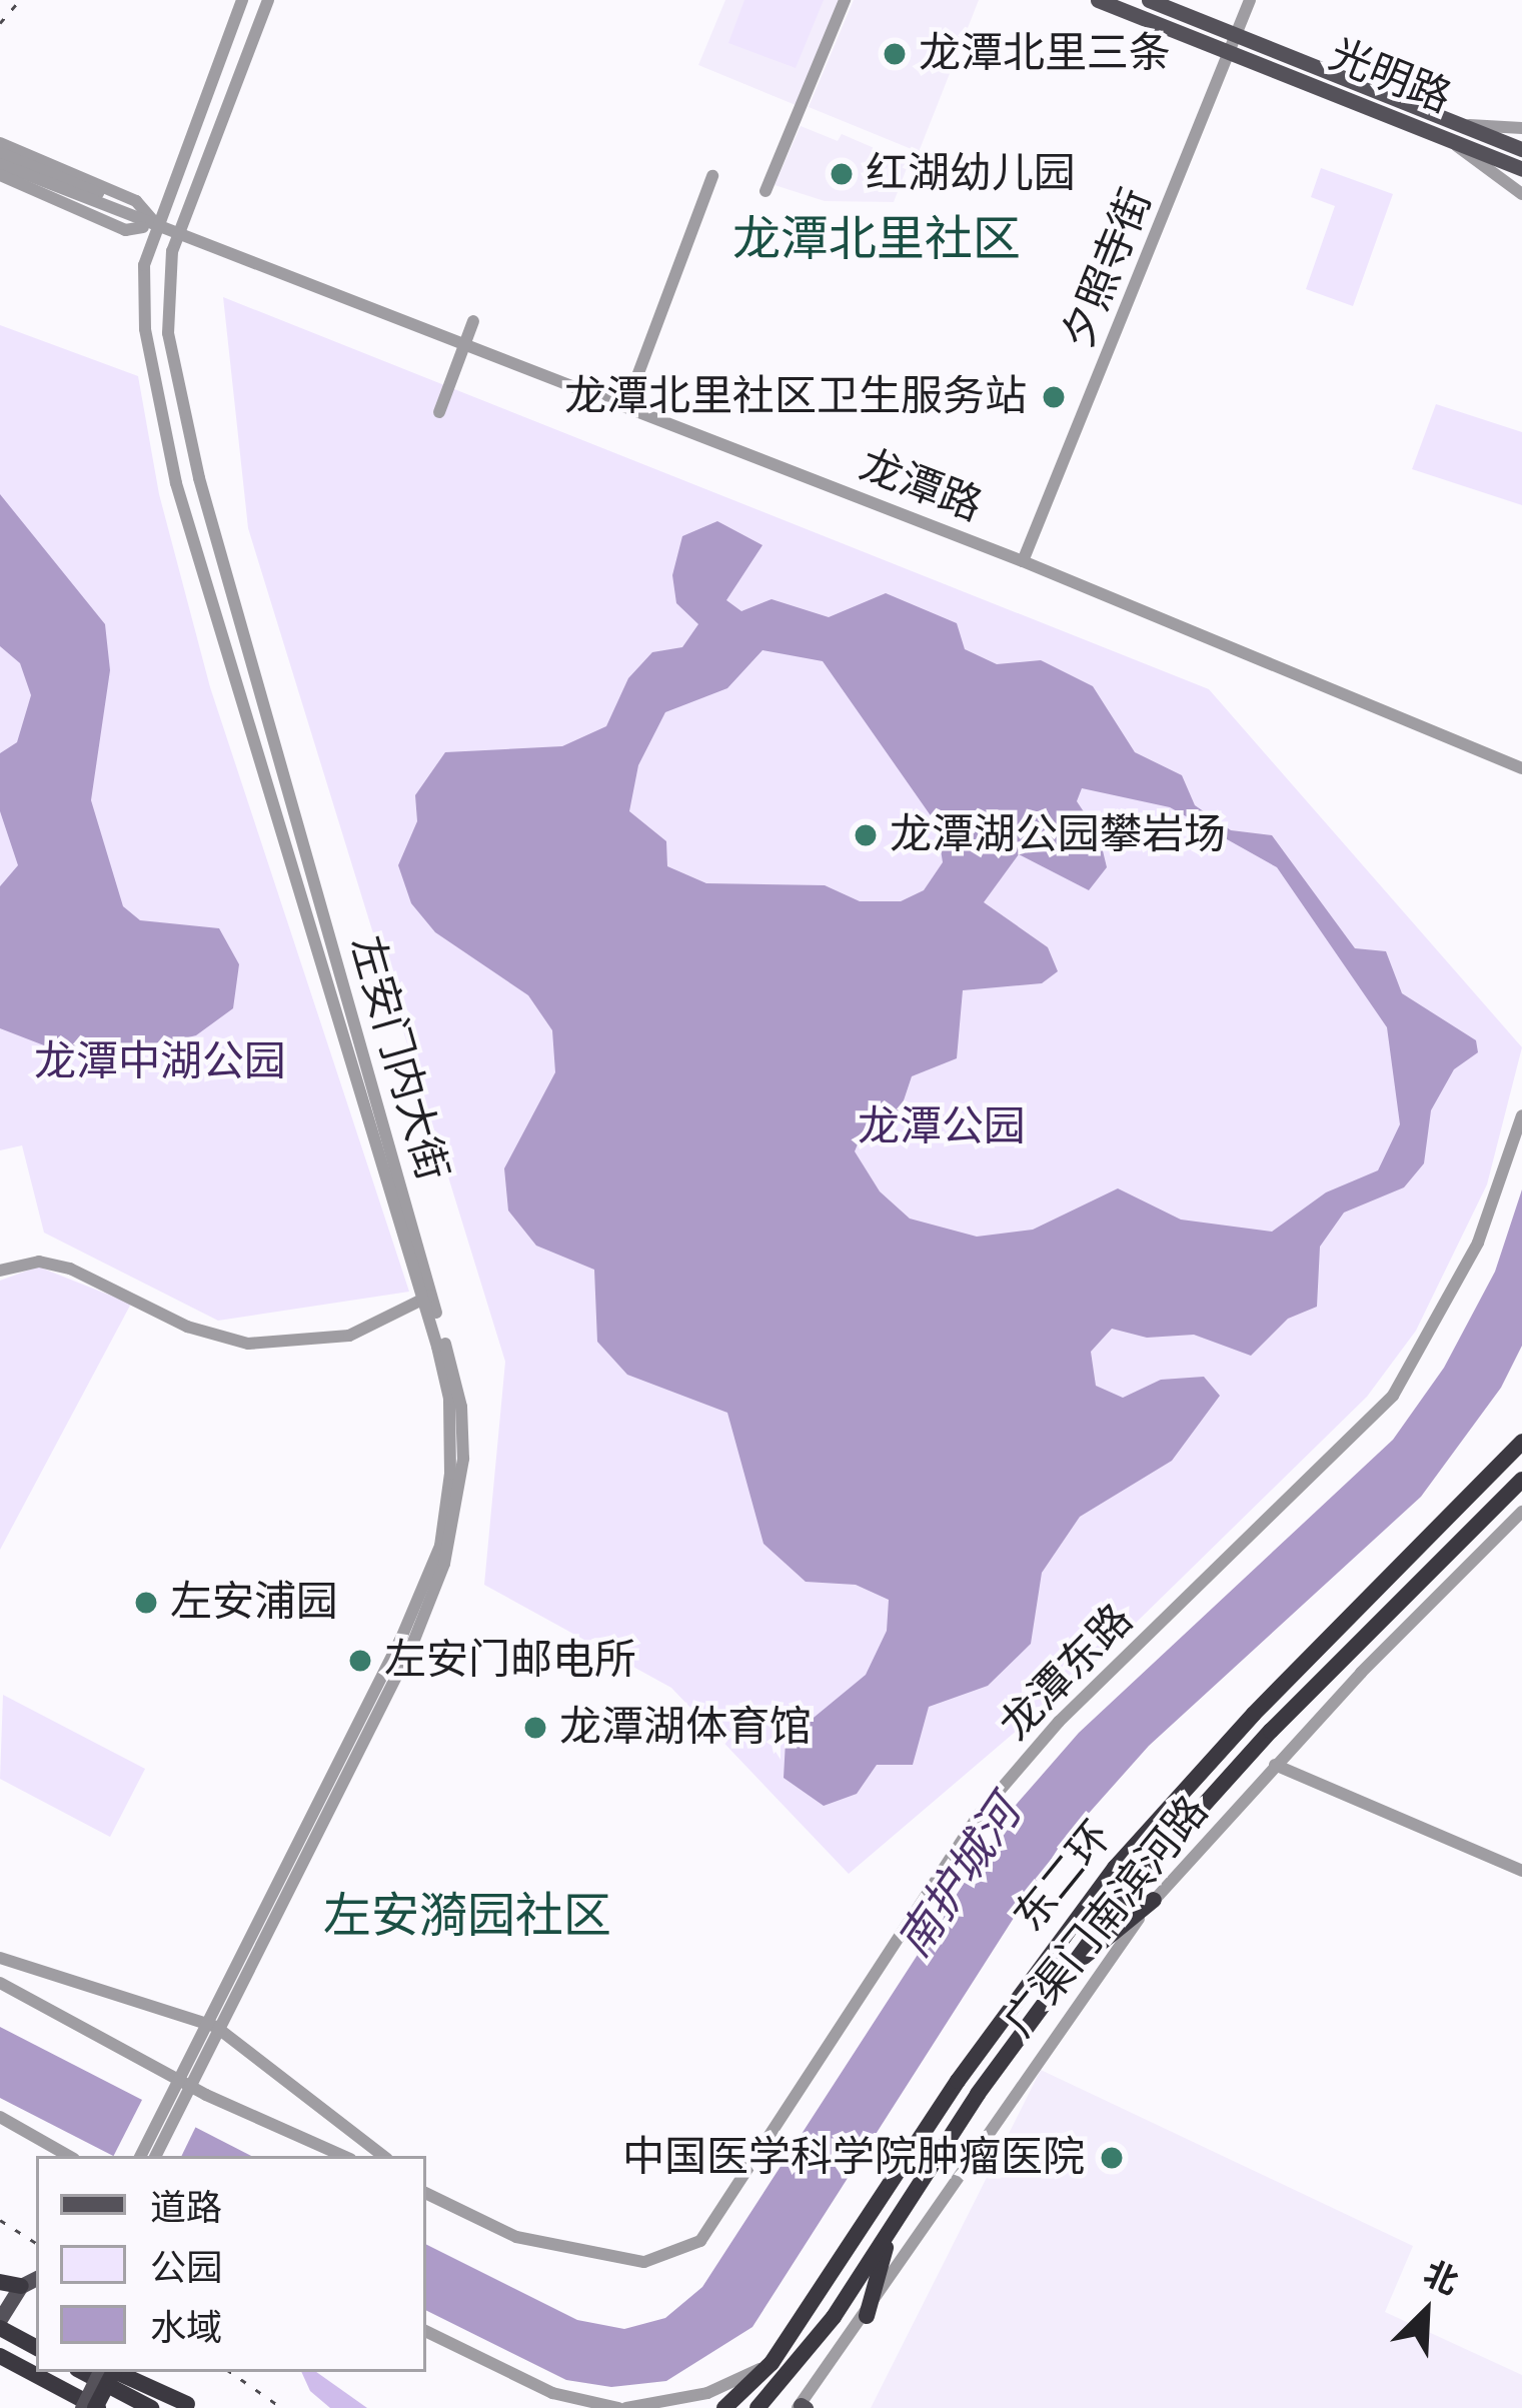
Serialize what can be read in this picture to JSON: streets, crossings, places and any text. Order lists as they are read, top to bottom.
{
  "streets": {
    "highway": ["东二环"],
    "main road": ["光明路"],
    "street": [
      "夕照寺街",
      "龙潭路",
      "左安门内大街",
      "龙潭东路",
      "广渠门南滨河路"
    ]
  },
  "crossings": [
    ["光明路", "夕照寺街"],
    ["夕照寺街", "龙潭路"],
    ["龙潭路", "左安门内大街"]
  ],
  "districts": ["龙潭北里社区", "左安漪园社区"],
  "water": ["南护城河"],
  "parks": ["龙潭中湖公园", "龙潭公园"],
  "places": [
    "龙潭北里三条",
    "红湖幼儿园",
    "龙潭北里社区卫生服务站",
    "龙潭湖公园攀岩场",
    "左安浦园",
    "左安门邮电所",
    "龙潭湖体育馆",
    "中国医学科学院肿瘤医院"
  ],
  "legend": ["道路", "公园", "水域"],
  "north": "top right"
}
